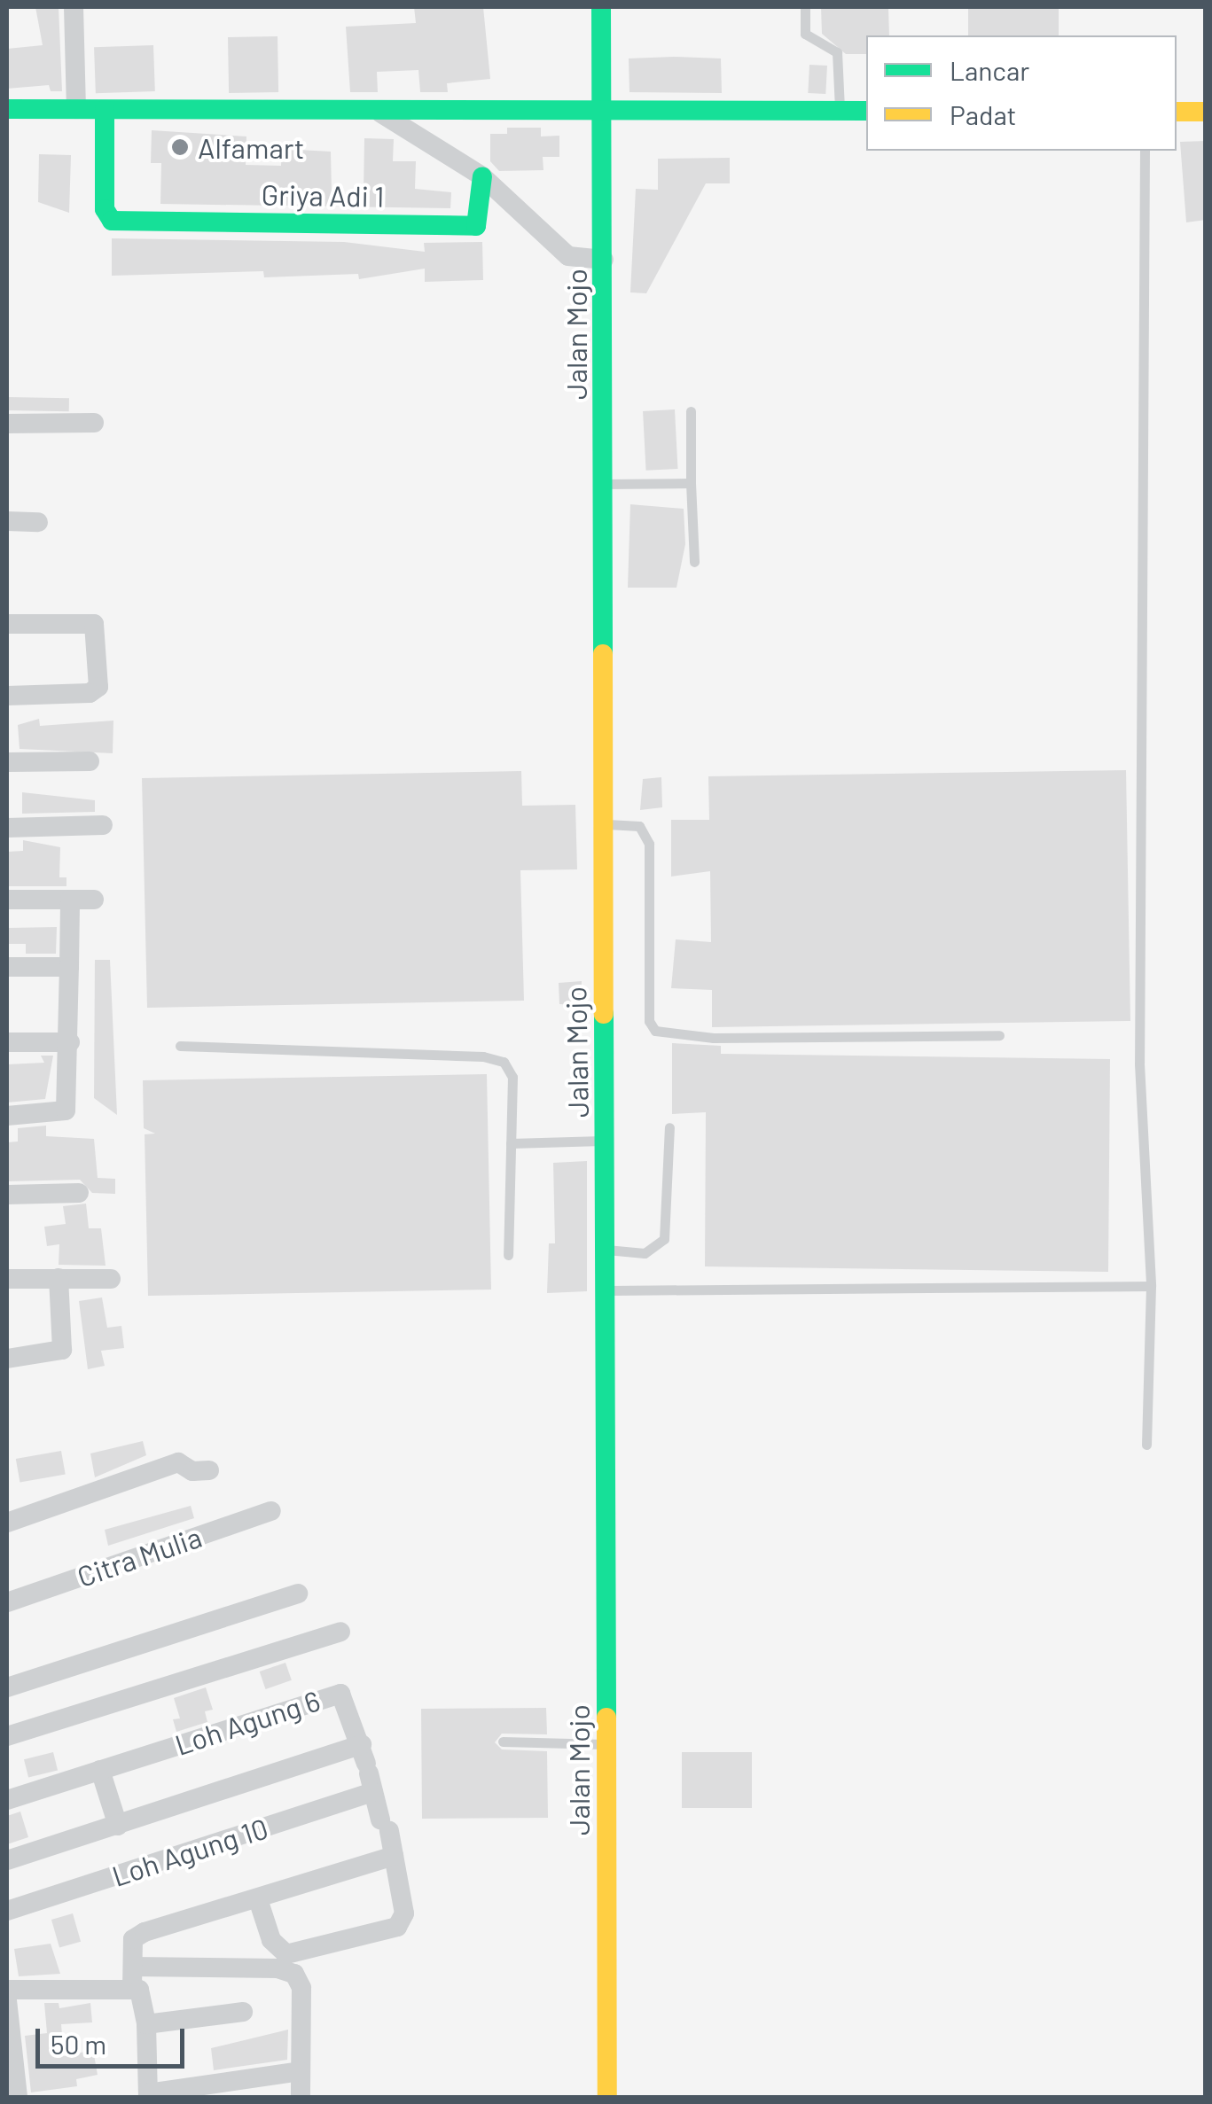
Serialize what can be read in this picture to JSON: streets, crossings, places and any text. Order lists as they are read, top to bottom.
{
  "streets": {
    "street": [
      "Griya Adi 1",
      "Jalan Mojo",
      "Citra Mulia",
      "Loh Agung 6",
      "Loh Agung 10"
    ]
  },
  "crossings": [
    ["Loh Agung 6", "Loh Agung 10"]
  ],
  "places": ["Alfamart"],
  "legend": ["Lancar", "Padat"],
  "scale_bar": "50 m"
}
